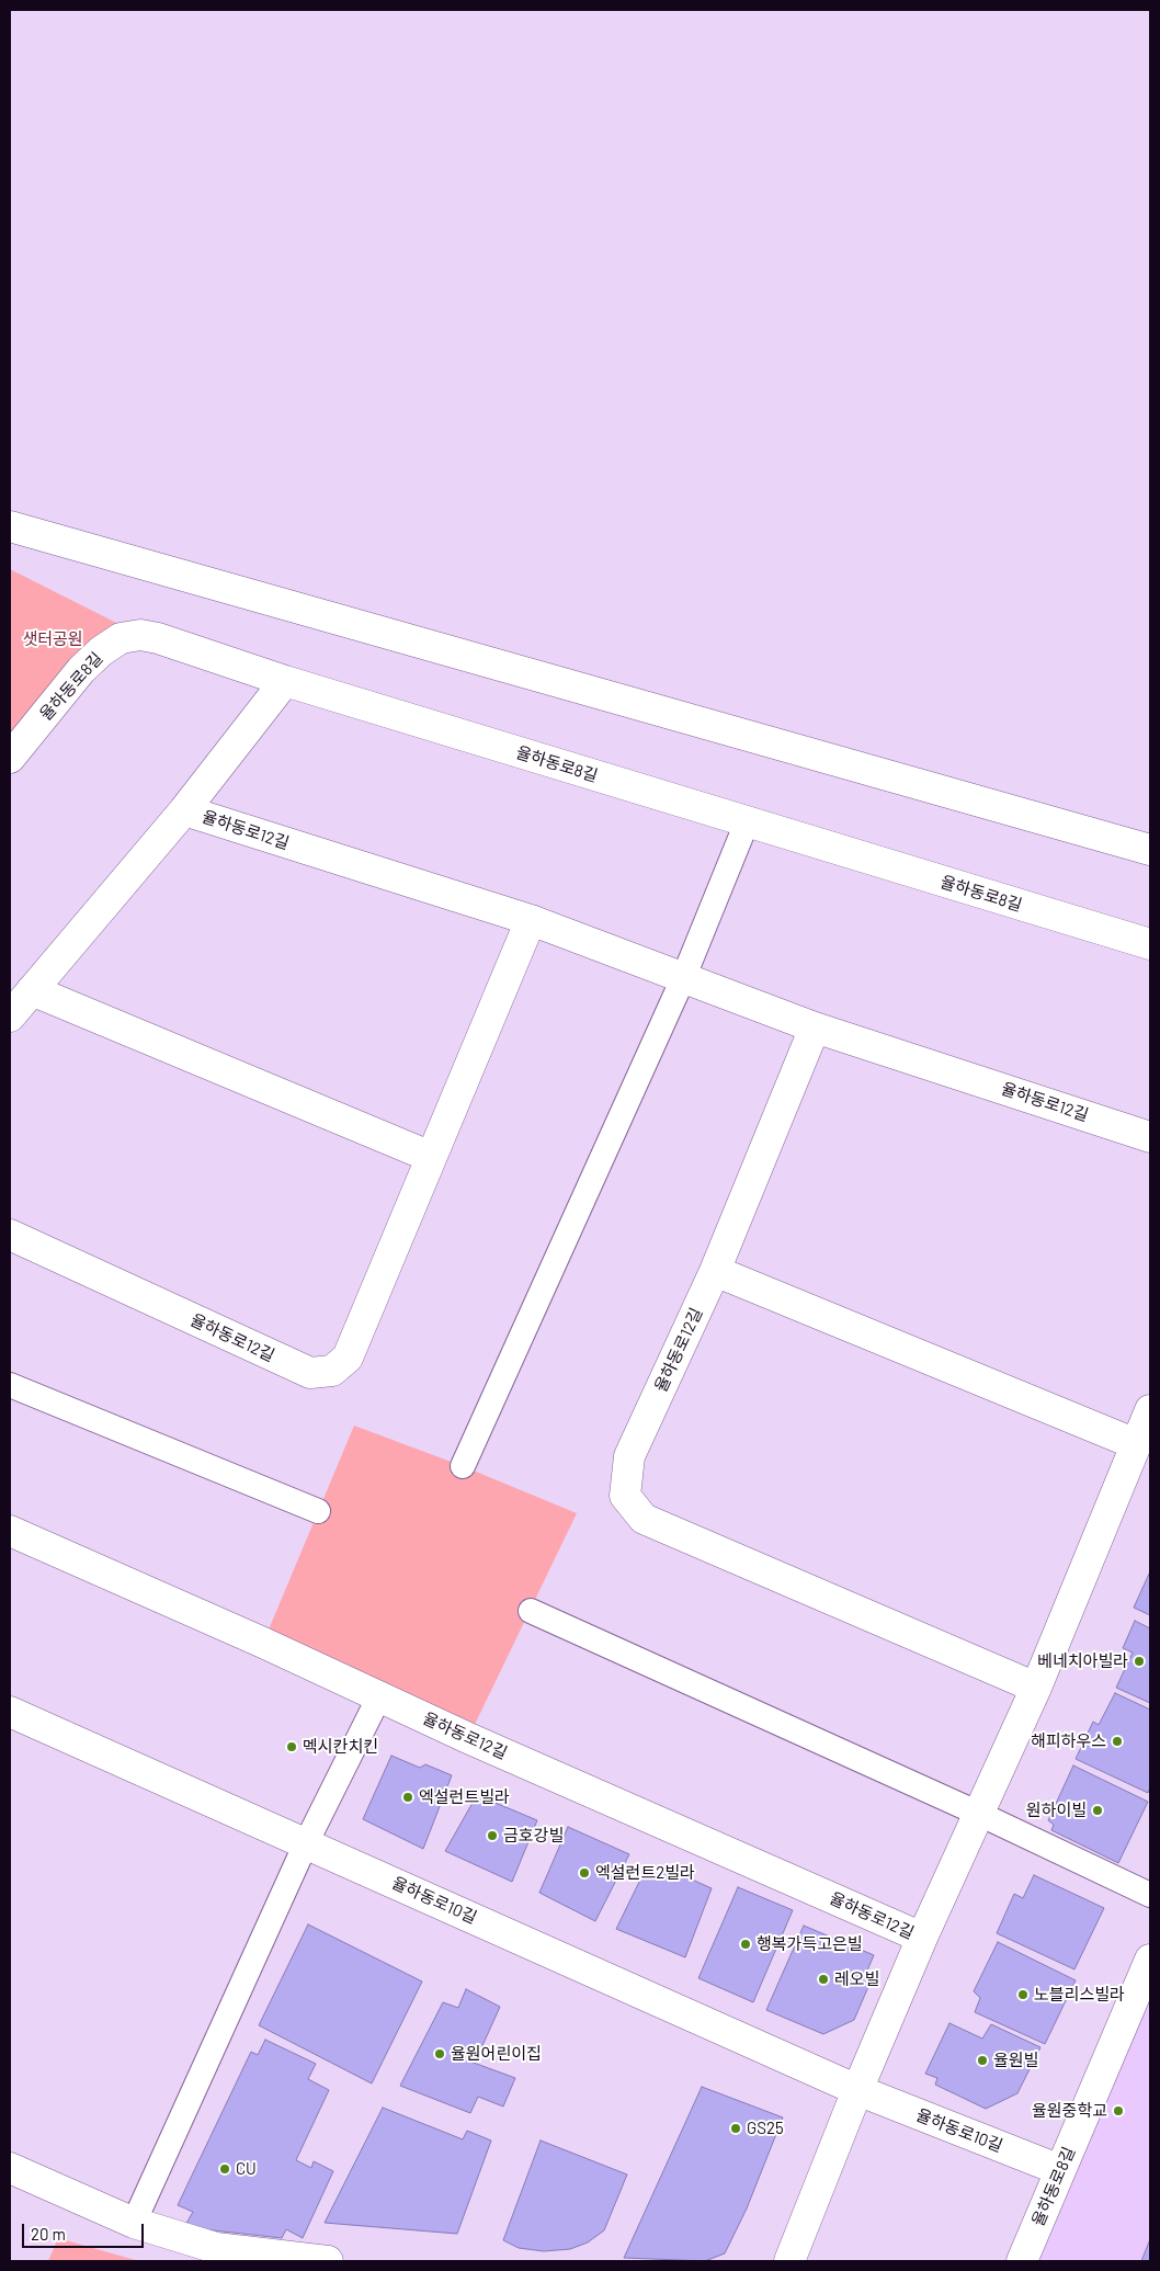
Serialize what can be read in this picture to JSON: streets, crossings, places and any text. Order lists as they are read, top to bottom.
{
  "streets": {
    "street": ["율하동로8길", "율하동로12길", "율하동로10길"]
  },
  "crossings": [
    ["율하동로8길", "율하동로10길"],
    ["율하동로12길", "율하동로10길"]
  ],
  "parks": ["샛터공원"],
  "places": [
    "베네치아빌라",
    "해피하우스",
    "멕시칸치킨",
    "엑설런트빌라",
    "원하이빌",
    "금호강빌",
    "엑설런트2빌라",
    "행복가득고은빌",
    "레오빌",
    "노블리스빌라",
    "율원어린이집",
    "율원빌",
    "율원중학교",
    "GS25",
    "CU"
  ],
  "scale_bar": "20 m"
}
